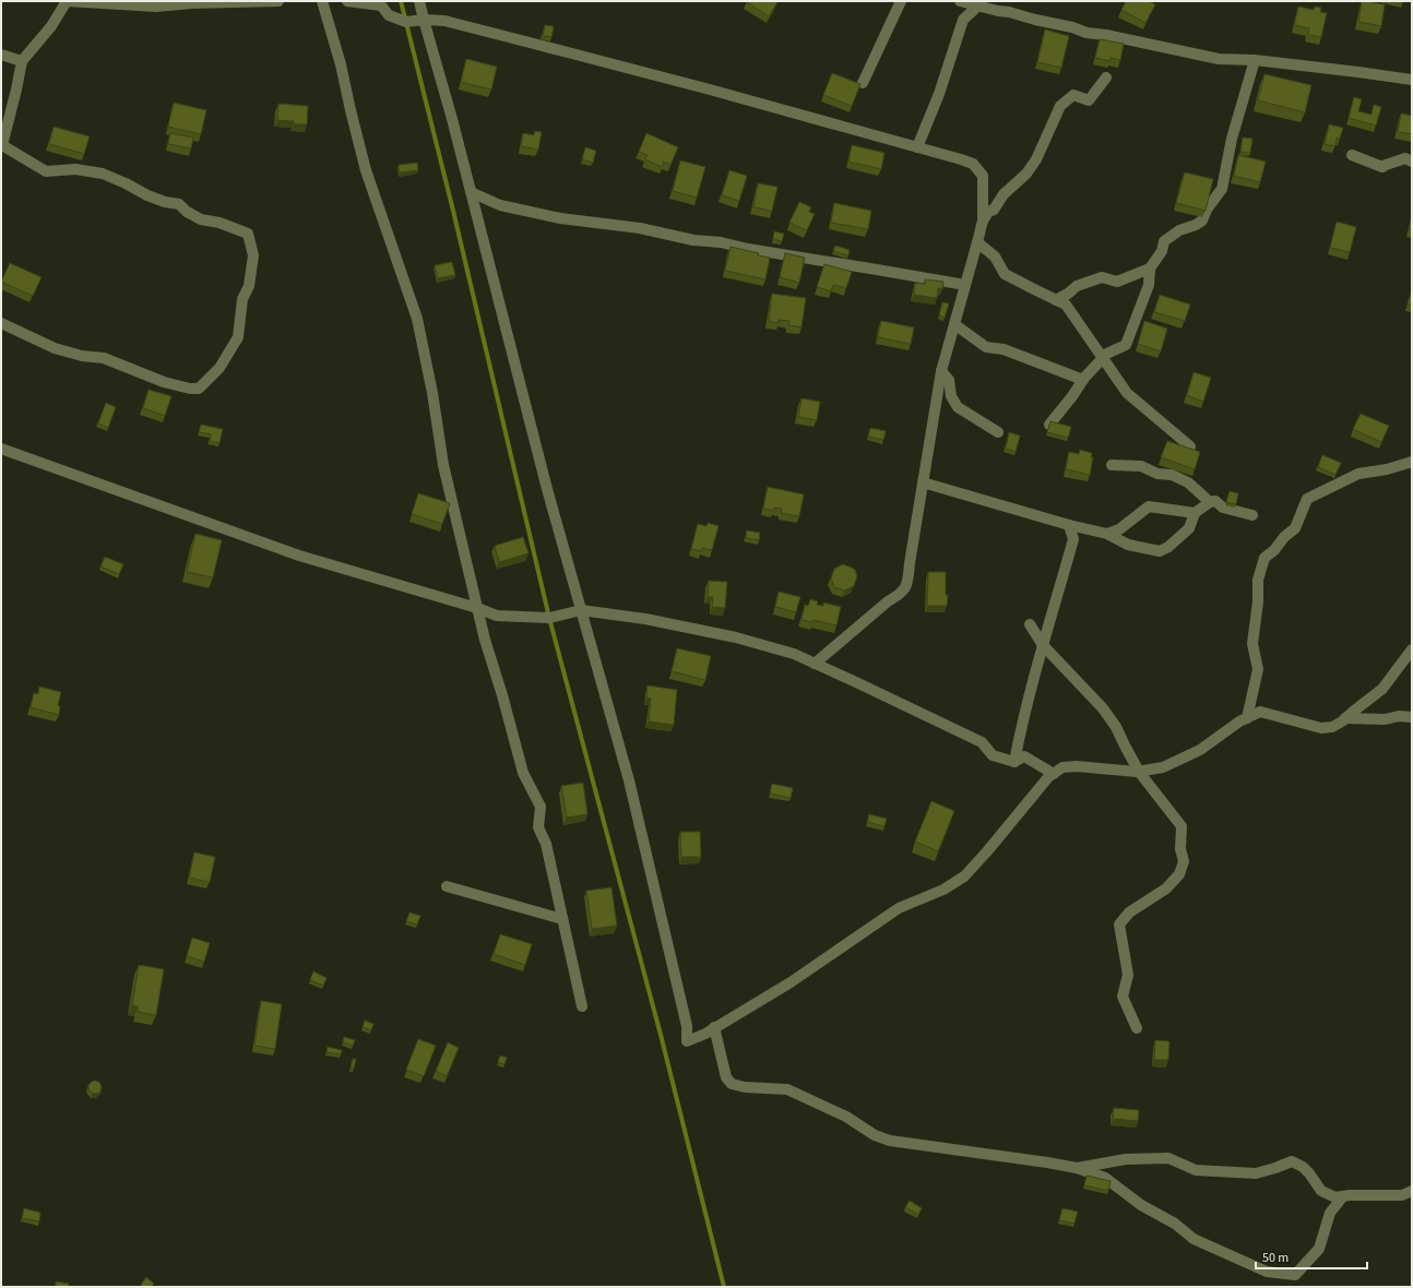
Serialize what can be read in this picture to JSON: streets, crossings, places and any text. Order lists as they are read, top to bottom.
{
  "scale_bar": "50 m"
}
